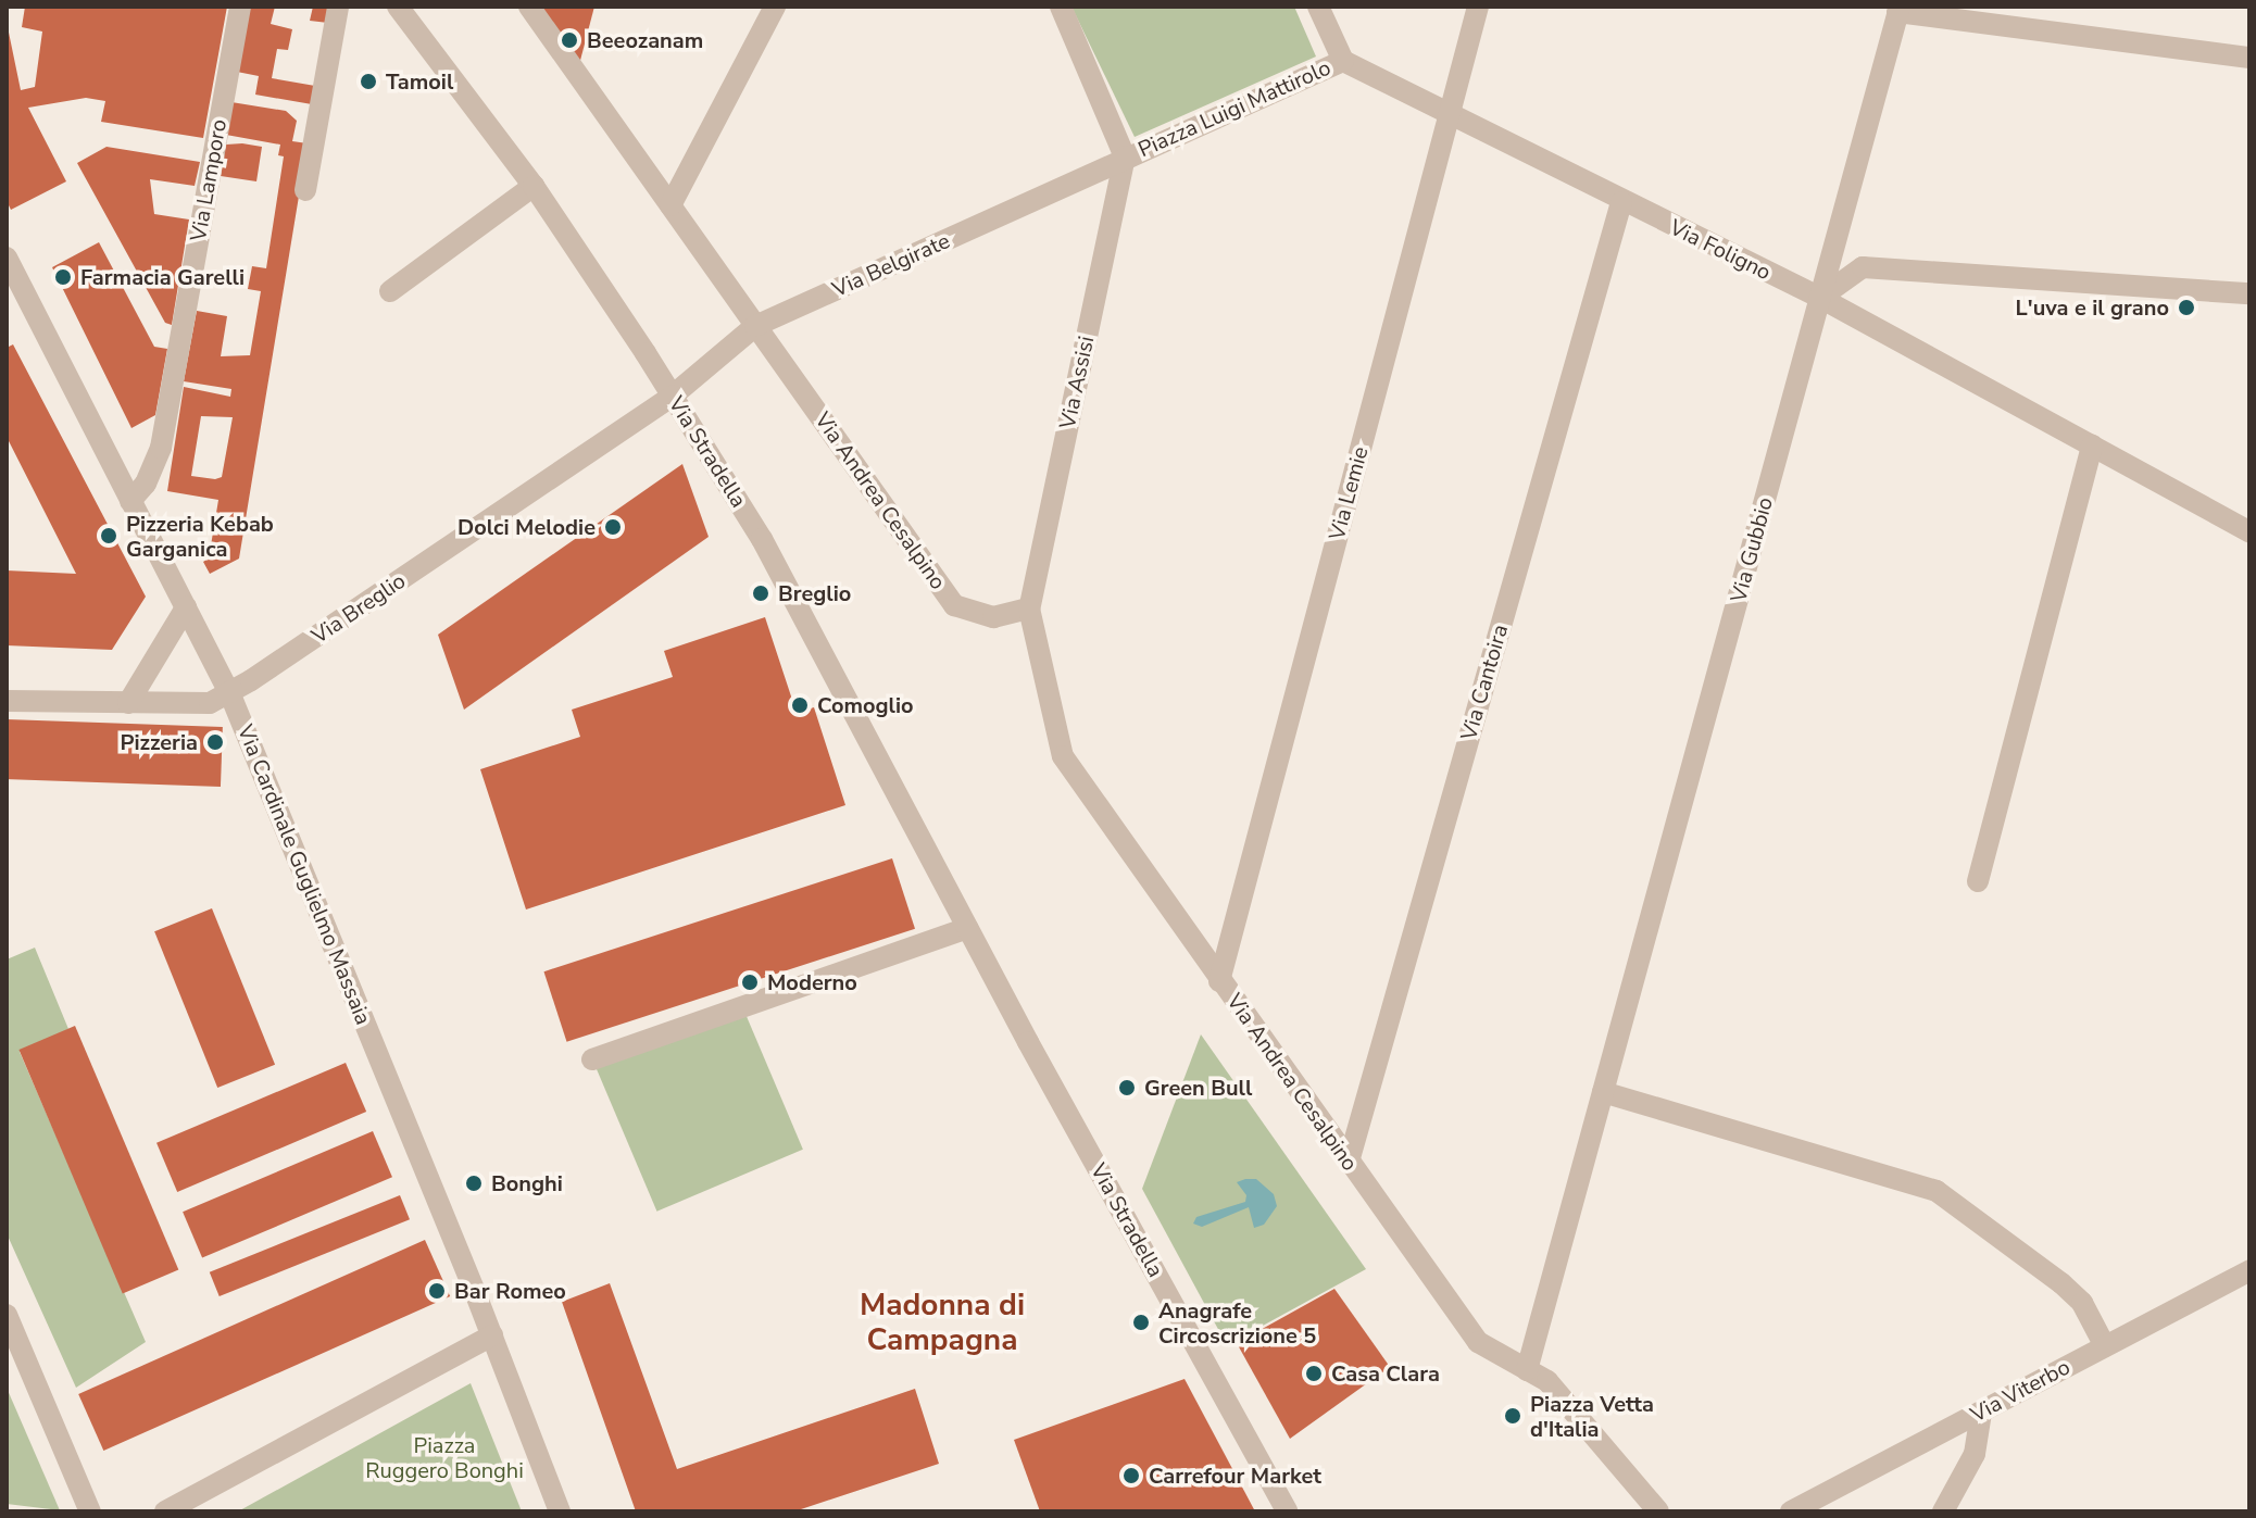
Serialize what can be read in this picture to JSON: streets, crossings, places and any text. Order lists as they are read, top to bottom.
{
  "streets": {
    "street": [
      "Piazza Luigi Mattirolo",
      "Via Lamporo",
      "Via Foligno",
      "Via Belgirate",
      "Via Assisi",
      "Via Stradella",
      "Via Lemie",
      "Via Andrea Cesalpino",
      "Via Gubbio",
      "Via Breglio",
      "Via Cantoira",
      "Via Cardinale Guglielmo Massaia",
      "Via Viterbo"
    ]
  },
  "crossings": [
    ["Piazza Luigi Mattirolo", "Via Foligno"],
    ["Piazza Luigi Mattirolo", "Via Belgirate"],
    ["Piazza Luigi Mattirolo", "Via Assisi"],
    ["Via Lamporo", "Via Cardinale Guglielmo Massaia"],
    ["Via Foligno", "Via Lemie"],
    ["Via Foligno", "Via Gubbio"],
    ["Via Foligno", "Via Cantoira"],
    ["Via Belgirate", "Via Assisi"],
    ["Via Belgirate", "Via Stradella"],
    ["Via Belgirate", "Via Andrea Cesalpino"],
    ["Via Belgirate", "Via Breglio"],
    ["Via Assisi", "Via Andrea Cesalpino"],
    ["Via Stradella", "Via Breglio"],
    ["Via Lemie", "Via Andrea Cesalpino"],
    ["Via Andrea Cesalpino", "Via Gubbio"],
    ["Via Andrea Cesalpino", "Via Cantoira"],
    ["Via Breglio", "Via Cardinale Guglielmo Massaia"]
  ],
  "districts": ["Madonna di Campagna"],
  "parks": ["Piazza Ruggero Bonghi"],
  "places": [
    "Beeozanam",
    "Tamoil",
    "Farmacia Garelli",
    "L'uva e il grano",
    "Dolci Melodie",
    "Pizzeria Kebab Garganica",
    "Breglio",
    "Comoglio",
    "Pizzeria",
    "Moderno",
    "Green Bull",
    "Bonghi",
    "Bar Romeo",
    "Anagrafe Circoscrizione 5",
    "Casa Clara",
    "Piazza Vetta d'Italia",
    "Carrefour Market"
  ]
}
